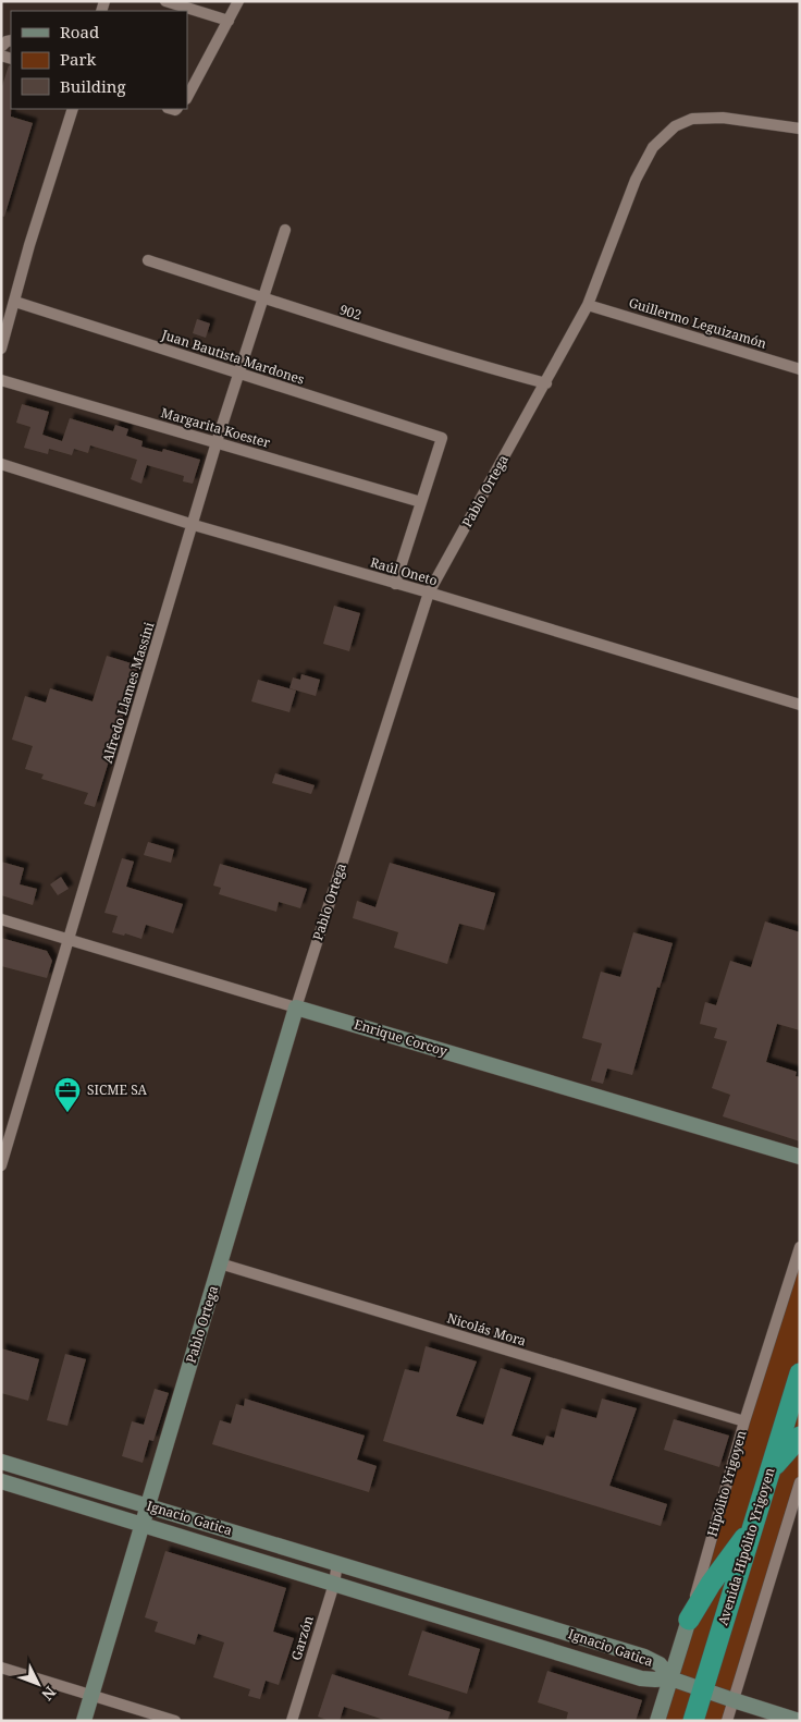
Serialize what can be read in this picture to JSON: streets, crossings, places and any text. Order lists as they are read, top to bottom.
{
  "streets": {
    "highway": ["Avenida Hipólito Yrigoyen"],
    "main road": [
      "Pablo Ortega",
      "Enrique Corcoy",
      "Hipólito Yrigoyen",
      "Ignacio Gatica"
    ],
    "street": [
      "902",
      "Guillermo Leguizamón",
      "Juan Bautista Mardones",
      "Margarita Koester",
      "Raúl Oneto",
      "Alfredo Llames Massini",
      "Nicolás Mora",
      "Garzón"
    ]
  },
  "crossings": [
    ["902", "Pablo Ortega"],
    ["902", "Alfredo Llames Massini"],
    ["Guillermo Leguizamón", "Pablo Ortega"],
    ["Juan Bautista Mardones", "Margarita Koester"],
    ["Juan Bautista Mardones", "Alfredo Llames Massini"],
    ["Margarita Koester", "Alfredo Llames Massini"],
    ["Pablo Ortega", "Raúl Oneto"],
    ["Pablo Ortega", "Enrique Corcoy"],
    ["Pablo Ortega", "Nicolás Mora"],
    ["Pablo Ortega", "Ignacio Gatica"],
    ["Raúl Oneto", "Alfredo Llames Massini"],
    ["Alfredo Llames Massini", "Enrique Corcoy"],
    ["Nicolás Mora", "Hipólito Yrigoyen"],
    ["Hipólito Yrigoyen", "Ignacio Gatica"],
    ["Ignacio Gatica", "Garzón"]
  ],
  "places": {
    "office": ["SICME SA"]
  },
  "legend": ["Road", "Park", "Building"],
  "north": "bottom right"
}
